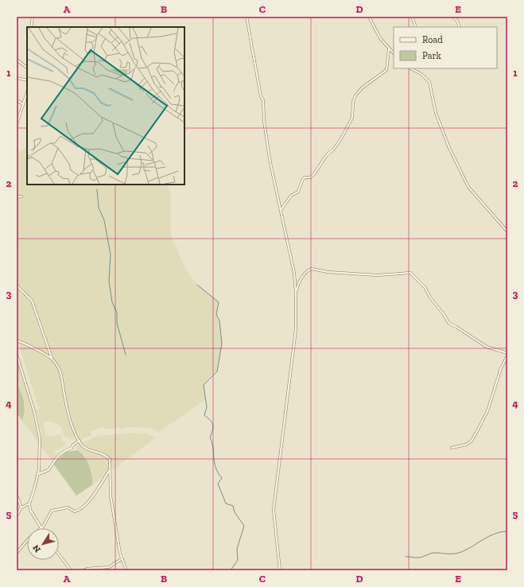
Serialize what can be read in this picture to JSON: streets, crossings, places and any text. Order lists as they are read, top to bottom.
{
  "legend": ["Road", "Park"],
  "north": "bottom left",
  "grid": {
    "columns": [
      "A",
      "B",
      "C",
      "D",
      "E"
    ],
    "rows": [
      "1",
      "2",
      "3",
      "4",
      "5"
    ]
  }
}
